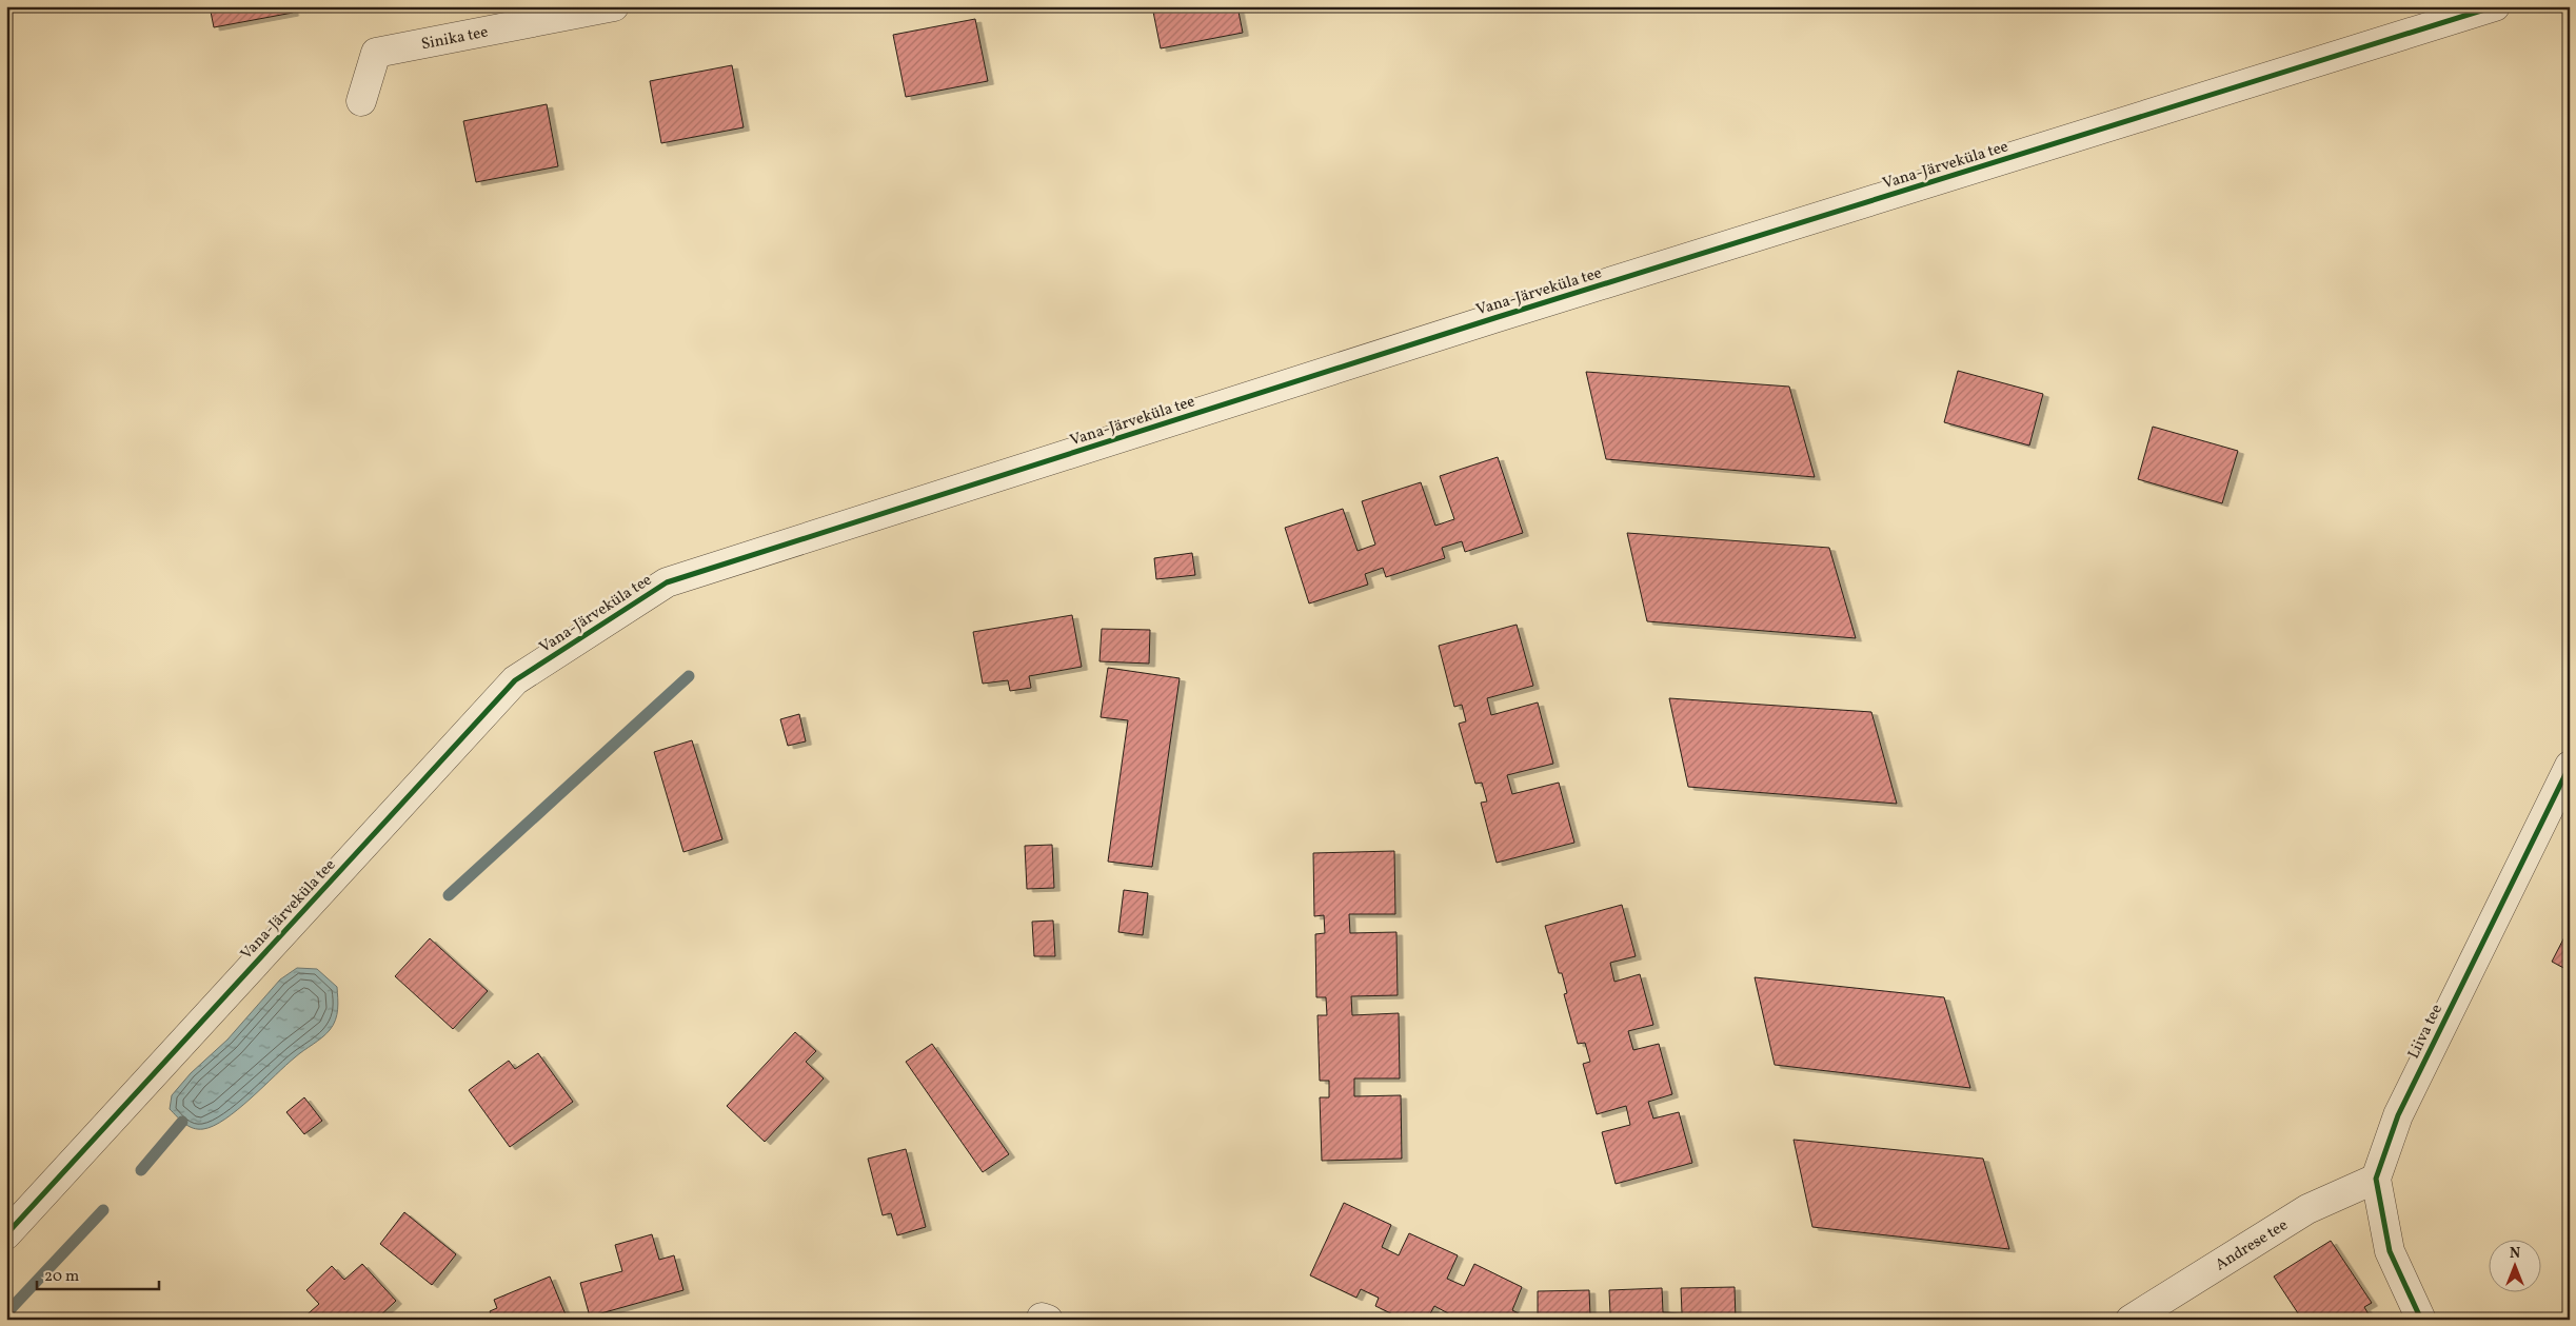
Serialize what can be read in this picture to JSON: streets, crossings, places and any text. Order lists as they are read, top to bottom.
{
  "streets": {
    "street": [
      "Sinika tee",
      "Vana-Järveküla tee",
      "Liiva tee",
      "Andrese tee"
    ]
  },
  "crossings": [
    ["Liiva tee", "Andrese tee"]
  ],
  "scale_bar": "20 m",
  "north": "top"
}
